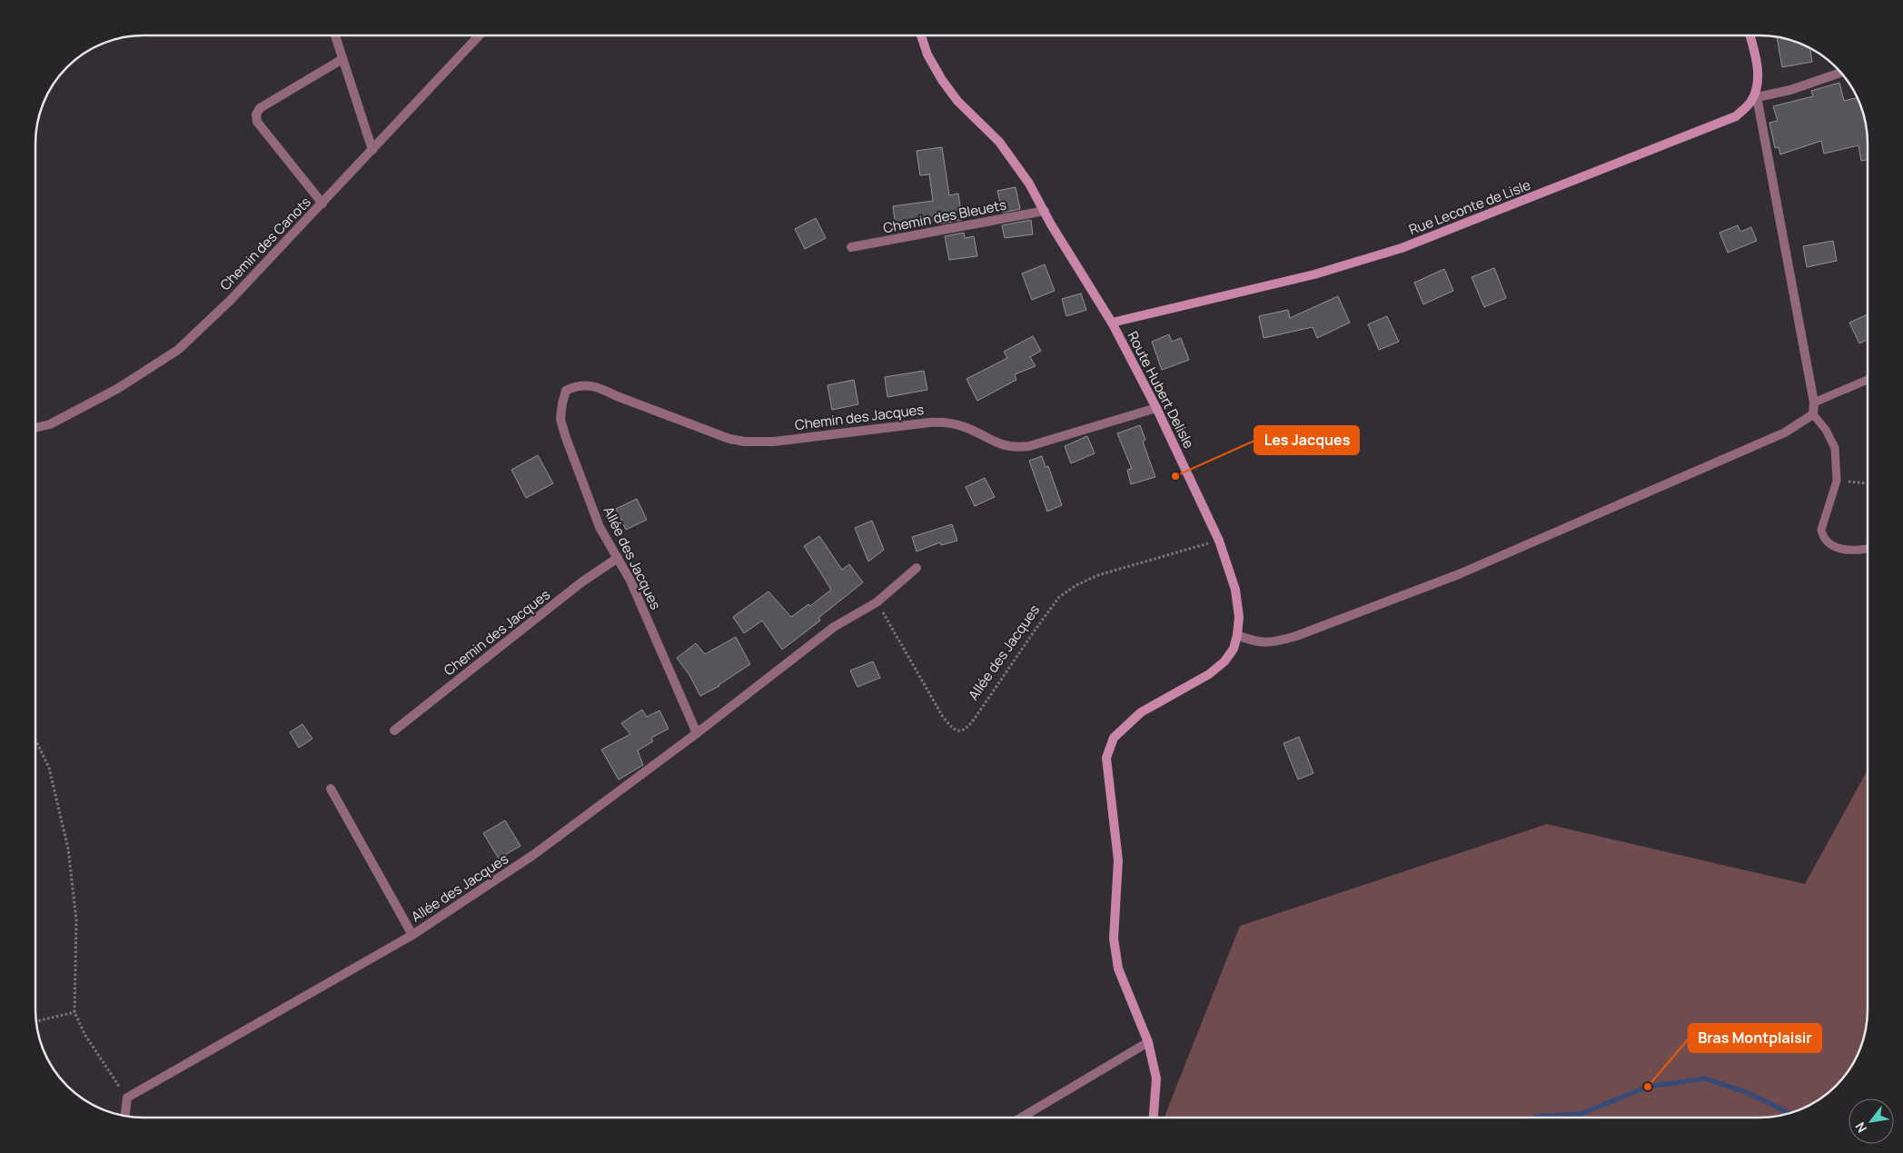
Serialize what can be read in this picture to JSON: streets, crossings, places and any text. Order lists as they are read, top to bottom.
{
  "streets": {
    "main road": ["Rue Leconte de Lisle", "Route Hubert Delisle"],
    "street": [
      "Chemin des Bleuets",
      "Chemin des Canots",
      "Chemin des Jacques",
      "Allée des Jacques"
    ]
  },
  "crossings": [
    ["Rue Leconte de Lisle", "Route Hubert Delisle"],
    ["Chemin des Bleuets", "Route Hubert Delisle"],
    ["Route Hubert Delisle", "Chemin des Jacques"],
    ["Route Hubert Delisle", "Allée des Jacques"],
    ["Chemin des Jacques", "Allée des Jacques"]
  ],
  "places": ["Les Jacques", "Bras Montplaisir"],
  "north": "bottom left"
}
